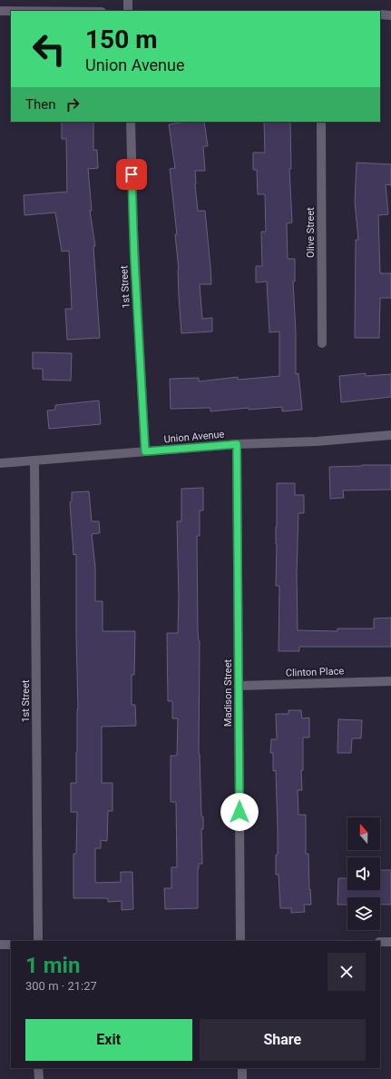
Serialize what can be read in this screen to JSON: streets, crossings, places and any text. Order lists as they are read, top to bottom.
{
  "streets": {
    "street": [
      "Olive Street",
      "1st Street",
      "Union Avenue",
      "Clinton Place",
      "Madison Street"
    ]
  },
  "crossings": [
    ["1st Street", "Union Avenue"],
    ["Union Avenue", "Madison Street"],
    ["Clinton Place", "Madison Street"]
  ],
  "north": "top",
  "page": {
    "turn": ["150 m", "Union Avenue"],
    "then": "Then",
    "heading": ["1 min", "300 m · 21:27"],
    "buttons": ["Exit", "Share"]
  }
}
